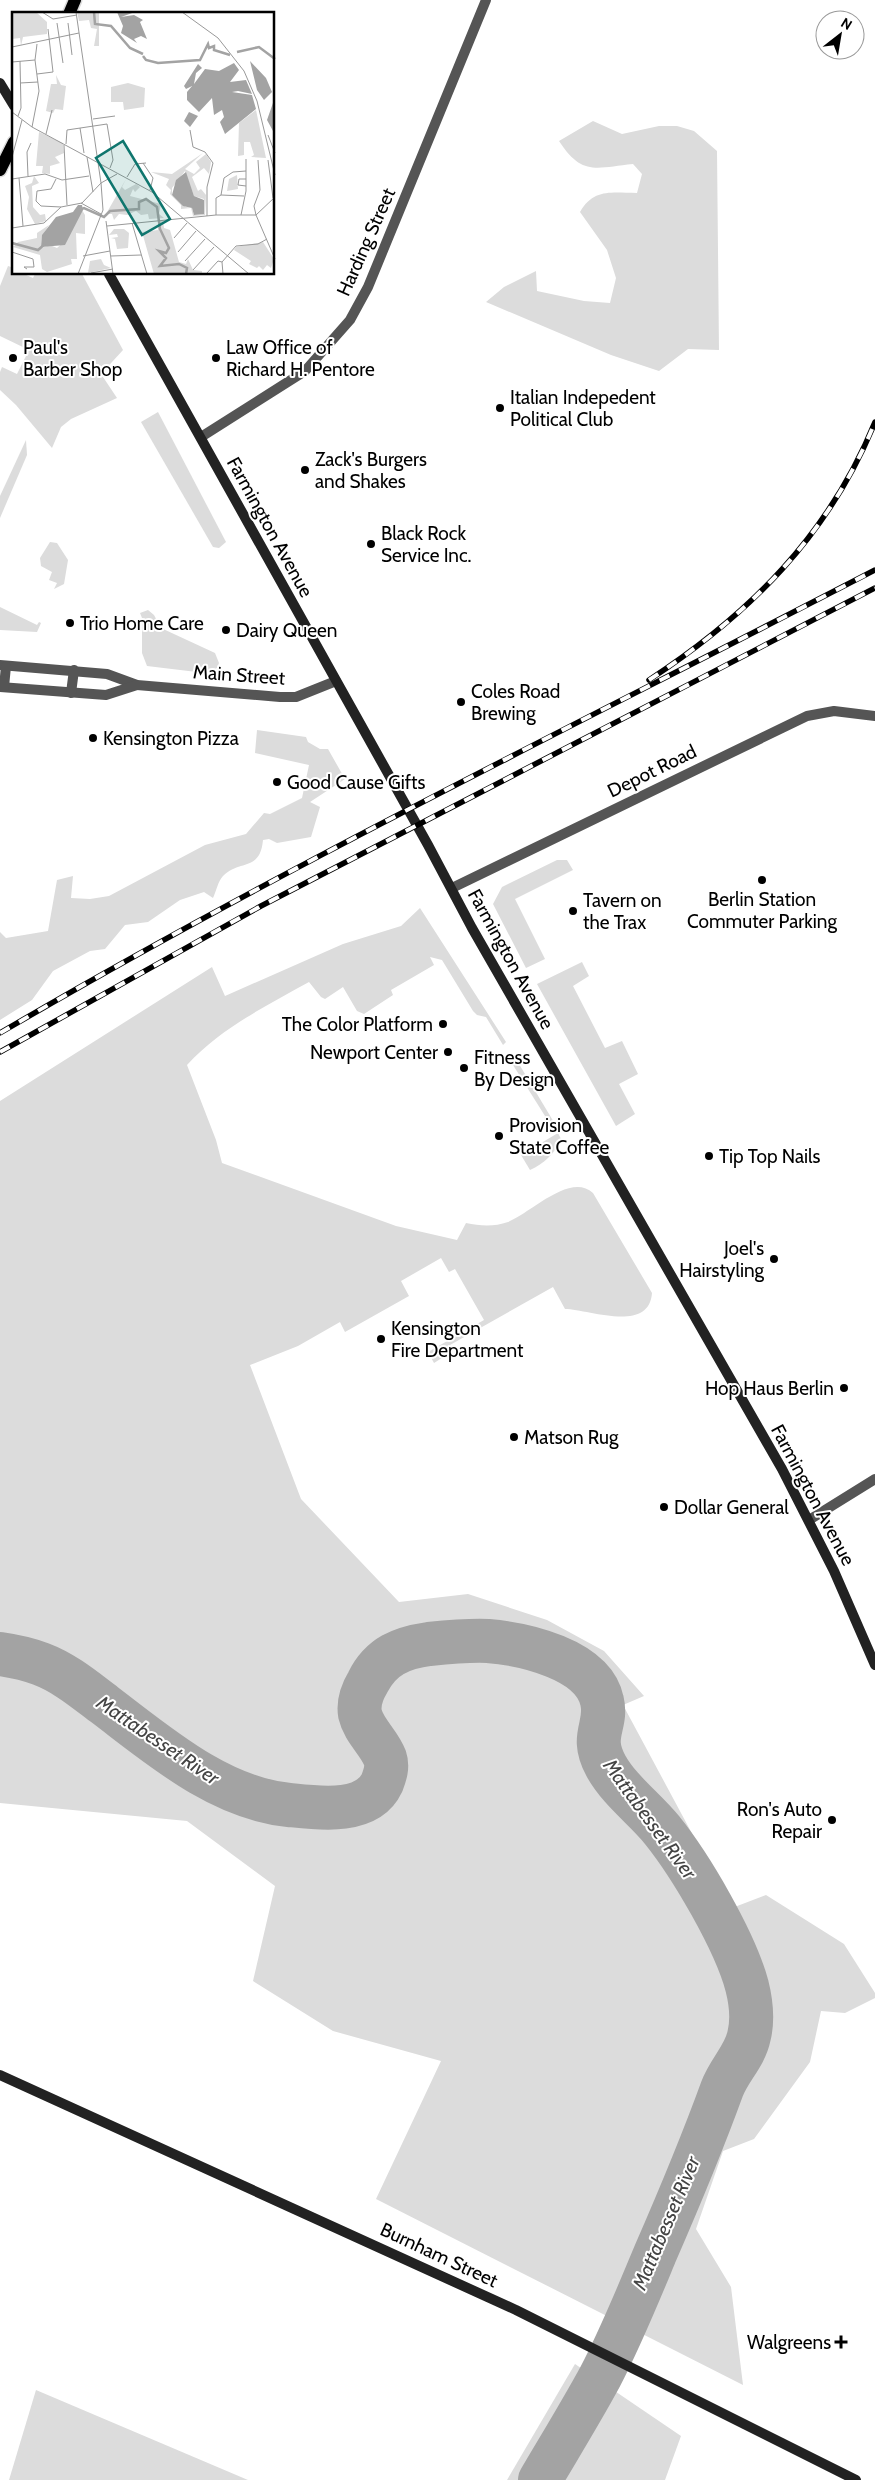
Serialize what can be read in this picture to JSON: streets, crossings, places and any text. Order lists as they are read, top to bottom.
{
  "streets": {
    "main road": ["Farmington Avenue", "Burnham Street"],
    "street": ["Harding Street", "Main Street", "Depot Road"]
  },
  "crossings": [
    ["Harding Street", "Farmington Avenue"],
    ["Farmington Avenue", "Main Street"],
    ["Farmington Avenue", "Depot Road"]
  ],
  "water": ["Mattabesset River"],
  "places": {
    "other": [
      "Paul's Barber Shop",
      "Law Office of Richard H. Pentore",
      "Italian Indepedent Political Club",
      "Zack's Burgers and Shakes",
      "Black Rock Service Inc.",
      "Trio Home Care",
      "Dairy Queen",
      "Coles Road Brewing",
      "Kensington Pizza",
      "Good Cause Gifts",
      "Berlin Station Commuter Parking",
      "Tavern on the Trax",
      "The Color Platform",
      "Newport Center",
      "Fitness By Design",
      "Provision State Coffee",
      "Tip Top Nails",
      "Joel's Hairstyling",
      "Kensington Fire Department",
      "Hop Haus Berlin",
      "Matson Rug",
      "Dollar General",
      "Ron's Auto Repair"
    ],
    "health": ["Walgreens"]
  },
  "north": "top right"
}
